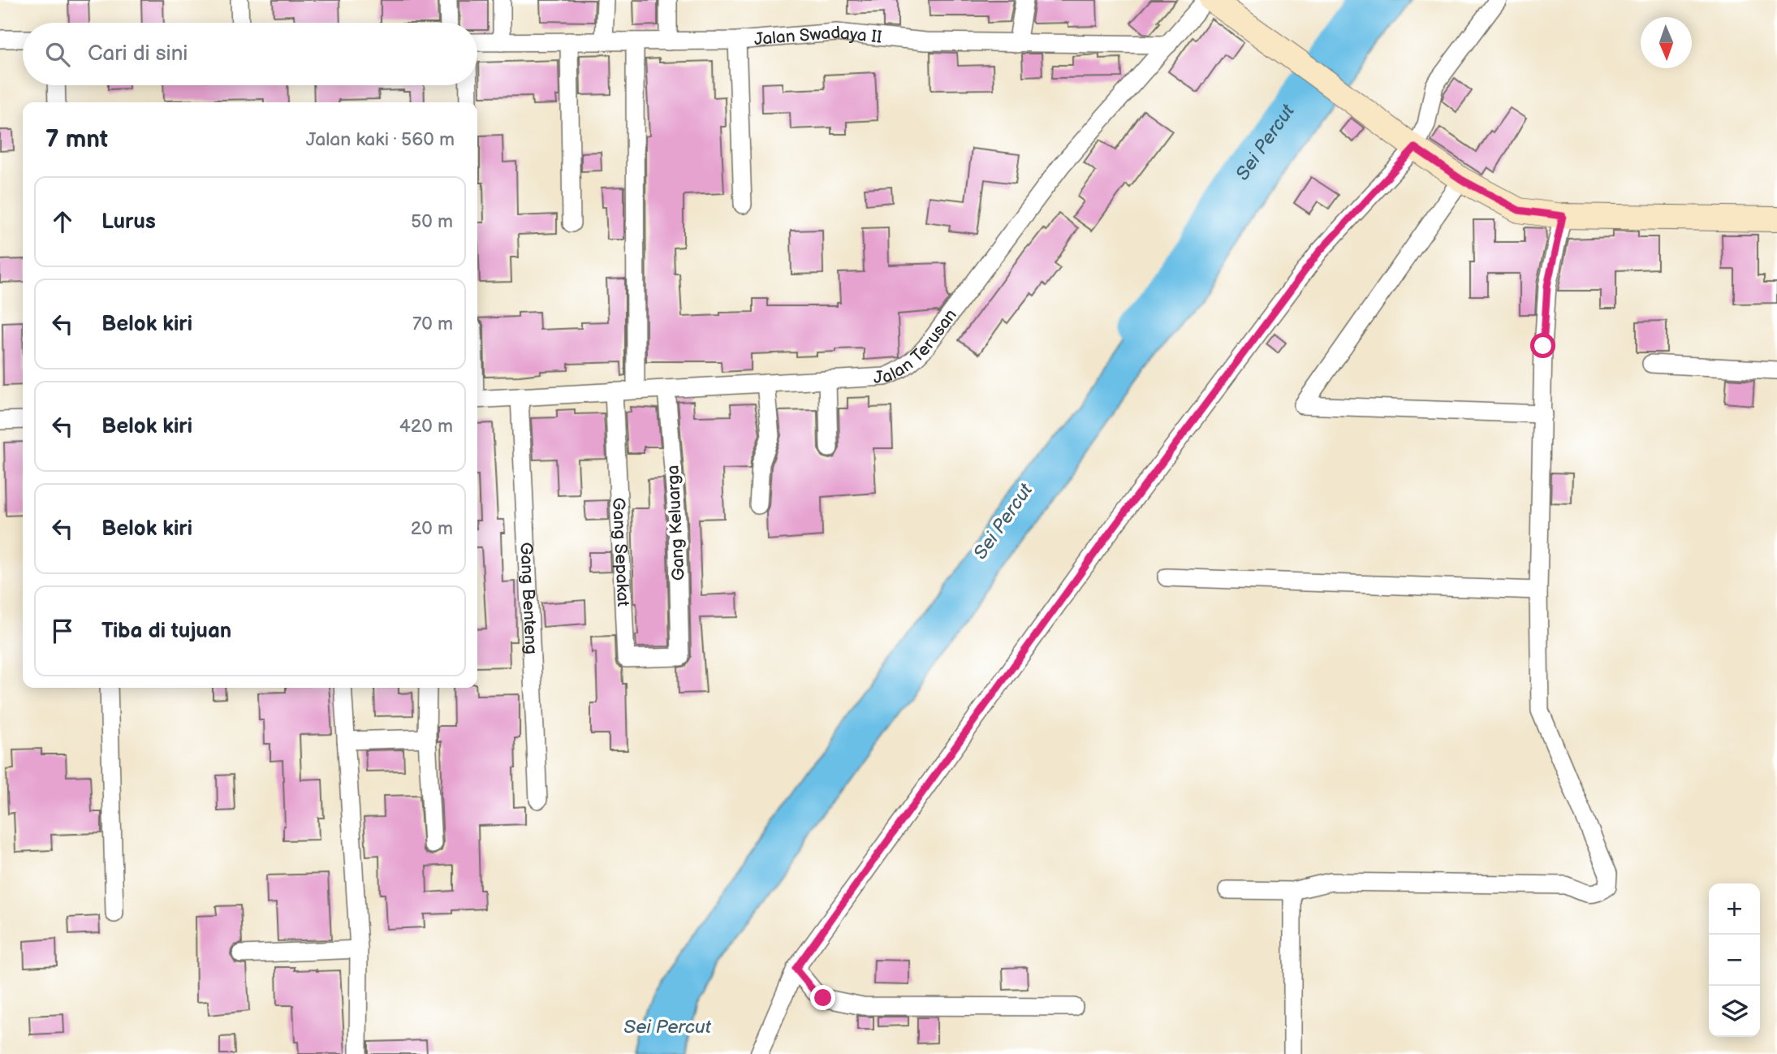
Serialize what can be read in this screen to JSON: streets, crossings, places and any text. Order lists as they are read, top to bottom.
{
  "streets": {
    "street": [
      "Jalan Swadaya II",
      "Jalan Terusan",
      "Gang Keluarga",
      "Gang Sepakat",
      "Gang Benteng"
    ]
  },
  "crossings": [
    ["Jalan Swadaya II", "Jalan Terusan"],
    ["Jalan Terusan", "Gang Keluarga"],
    ["Jalan Terusan", "Gang Sepakat"],
    ["Jalan Terusan", "Gang Benteng"],
    ["Gang Keluarga", "Gang Sepakat"]
  ],
  "water": ["Sei Percut"],
  "north": "bottom",
  "page": {
    "search": "Cari di sini",
    "heading": ["7 mnt", "Jalan kaki · 560 m"],
    "list": [
      ["Lurus", "50 m"],
      ["Belok kiri", "70 m"],
      ["Belok kiri", "420 m"],
      ["Belok kiri", "20 m"],
      "Tiba di tujuan"
    ],
    "map_buttons": ["+", "−"]
  }
}
